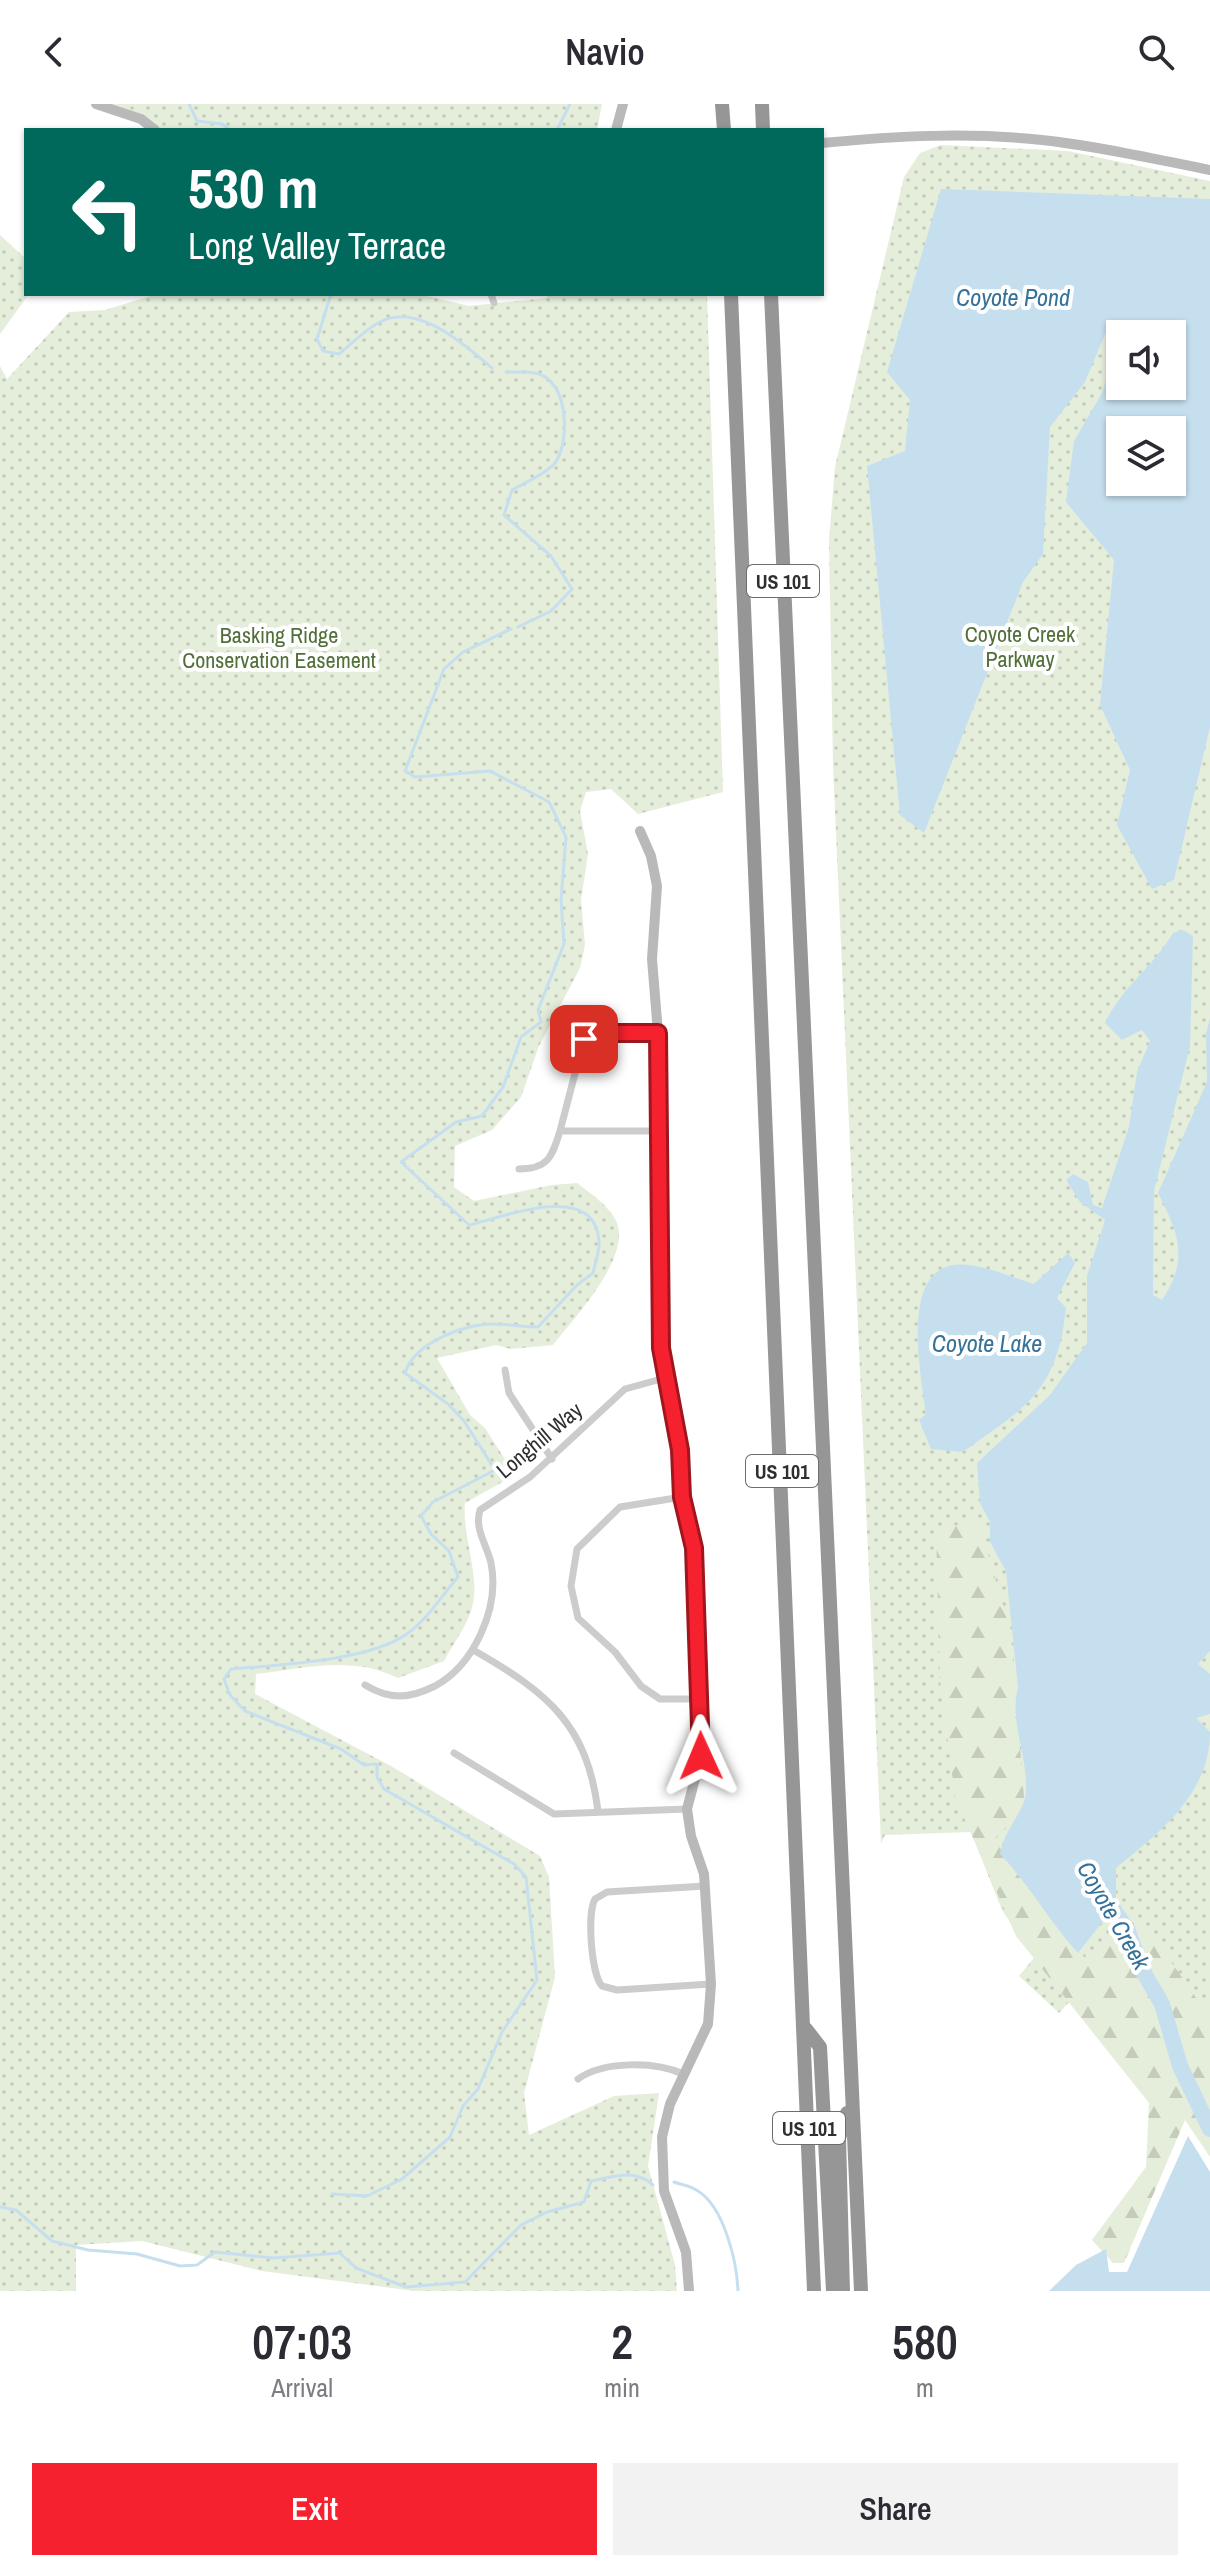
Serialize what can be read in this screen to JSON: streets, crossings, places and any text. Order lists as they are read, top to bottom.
{
  "streets": {
    "highway": ["US 101"],
    "street": ["Longhill Way"]
  },
  "water": ["Coyote Pond", "Coyote Lake", "Coyote Creek"],
  "parks": ["Coyote Creek Parkway", "Basking Ridge Conservation Easement"],
  "page": {
    "header": "Navio",
    "turn": ["530 m", "Long Valley Terrace"],
    "eta": [
      "07:03",
      "Arrival",
      "2",
      "min",
      "580",
      "m"
    ],
    "buttons": ["Exit", "Share"]
  }
}
